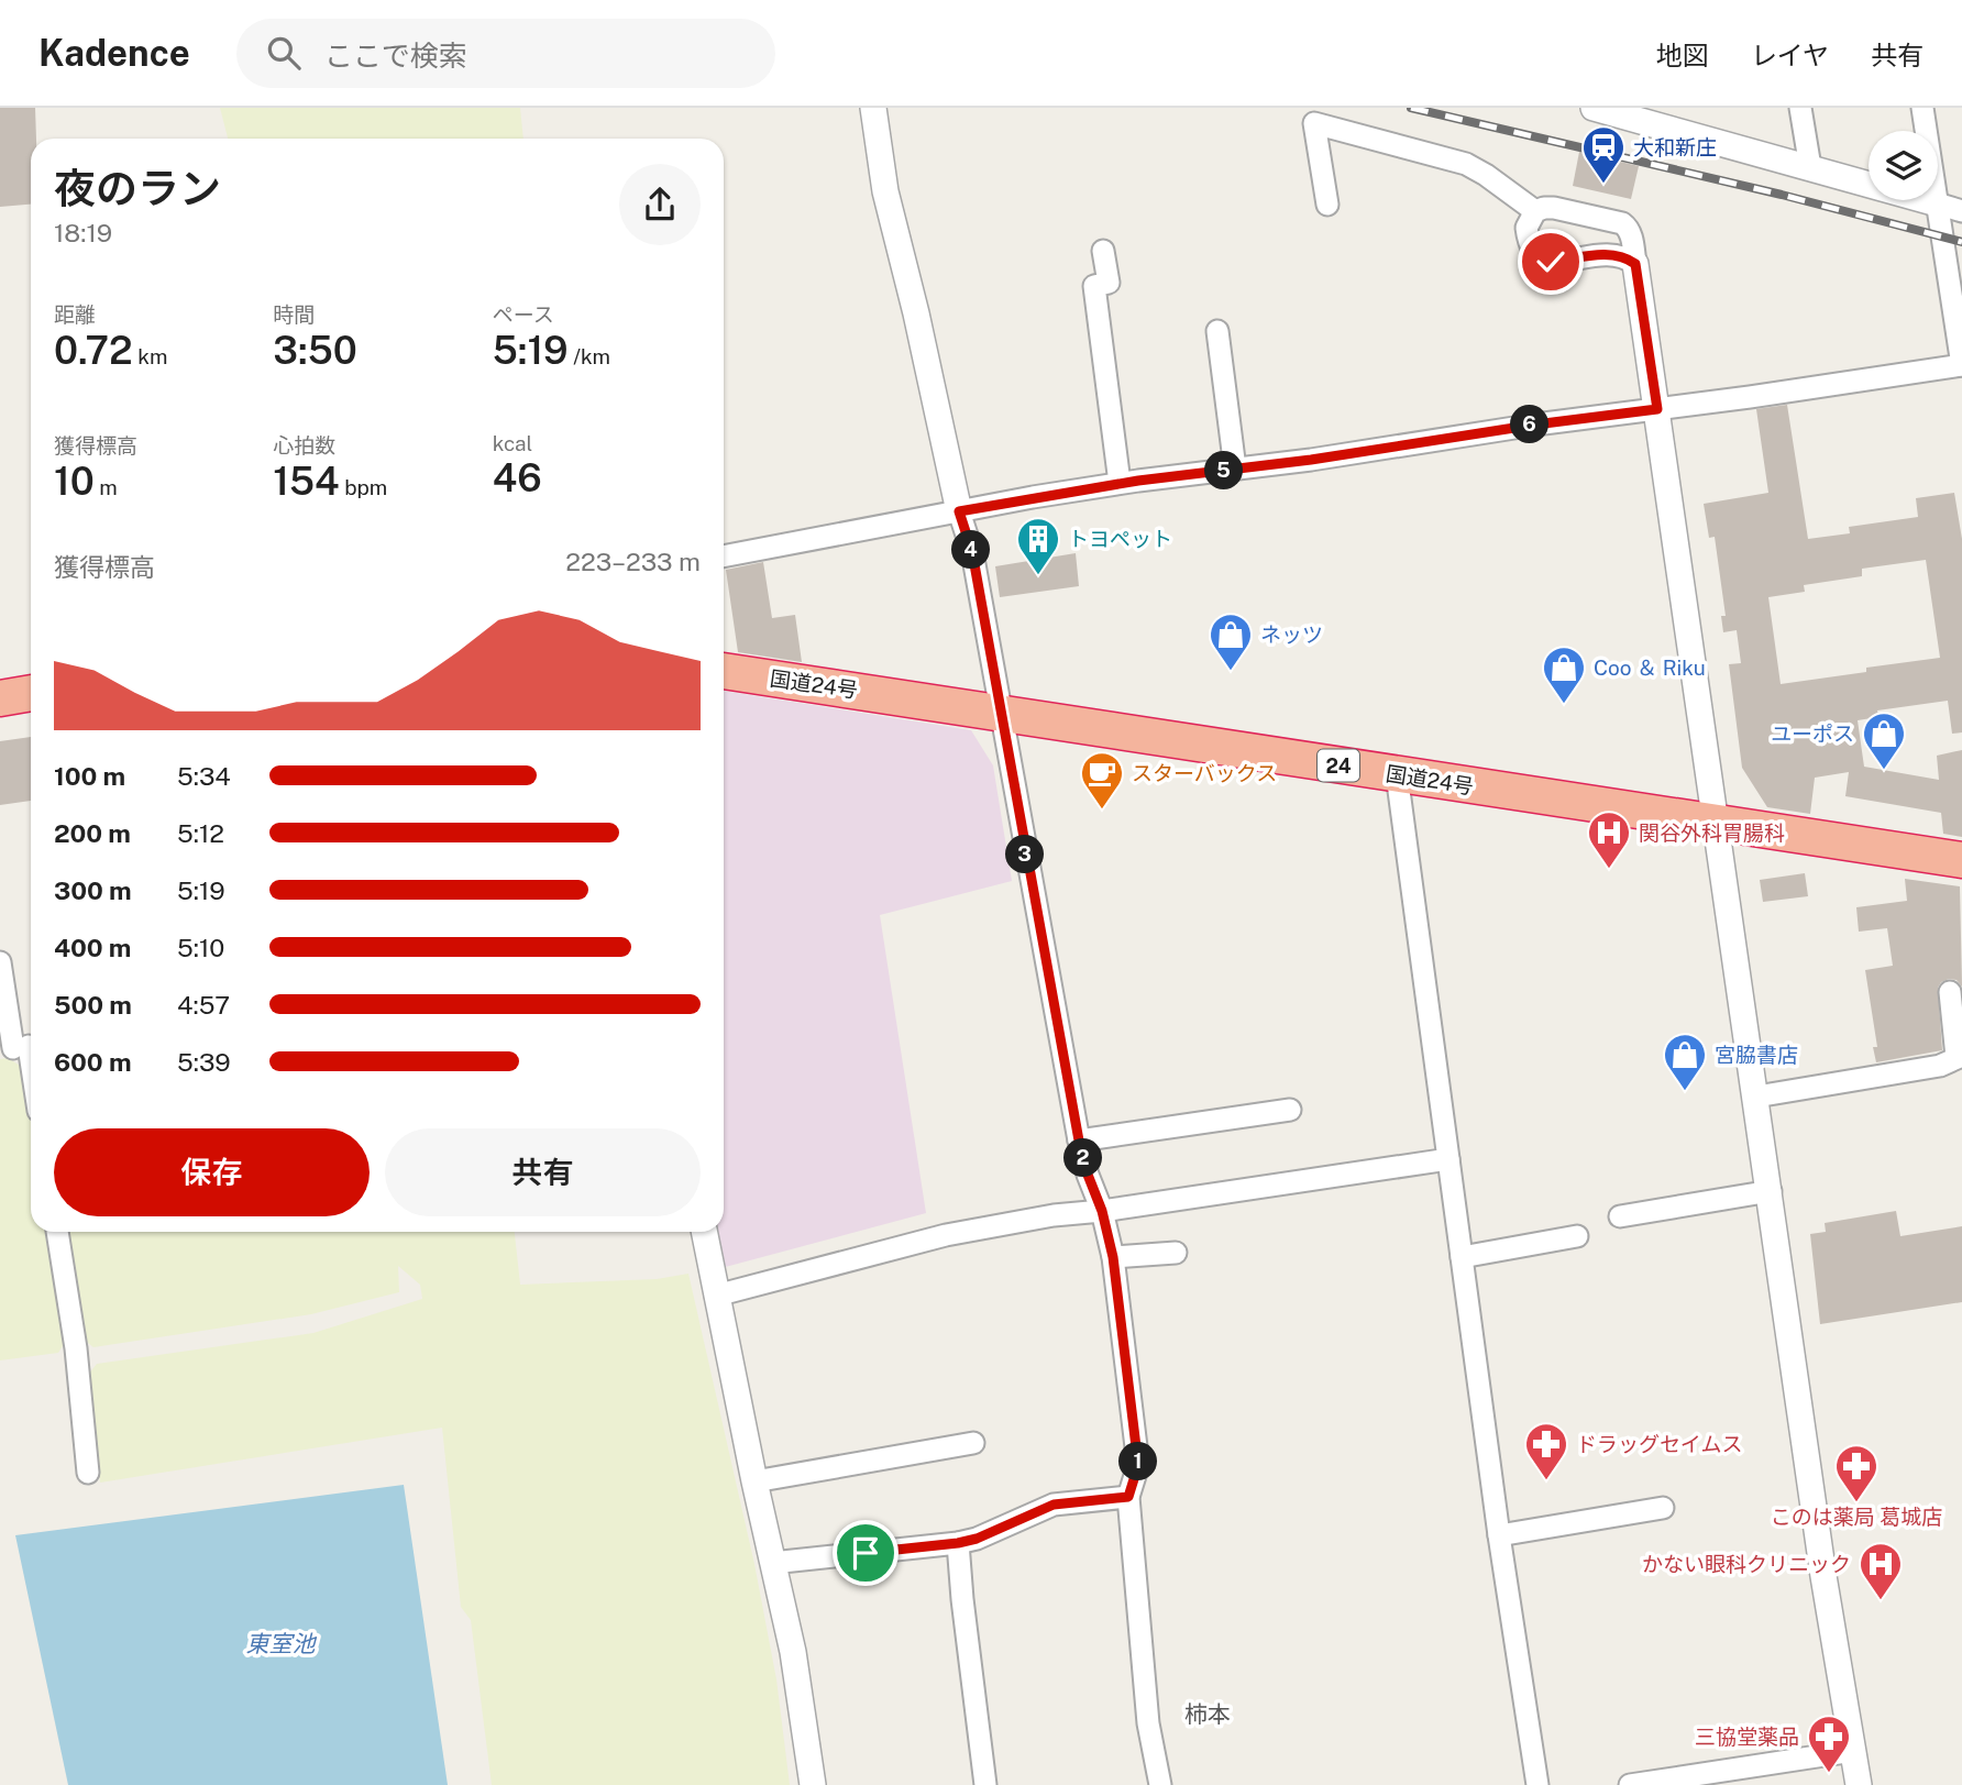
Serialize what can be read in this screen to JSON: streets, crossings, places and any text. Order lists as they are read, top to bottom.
{
  "streets": {
    "highway": ["国道24号", "24"]
  },
  "districts": ["柿本"],
  "water": ["東室池"],
  "places": {
    "station": ["大和新庄"],
    "building": ["トヨペット"],
    "shop": [
      "ネッツ",
      "Coo ＆ Riku",
      "ユーポス",
      "宮脇書店"
    ],
    "cafe": ["スターバックス"],
    "hospital": ["関谷外科胃腸科", "かない眼科クリニック"],
    "pharmacy": ["ドラッグセイムス", "このは薬局 葛城店", "三協堂薬品"]
  },
  "page": {
    "header": "Kadence",
    "search": "ここで検索",
    "nav": ["地図", "レイヤ", "共有"],
    "heading": ["夜のラン", "18:19"],
    "stats": [
      ["距離", "0.72 km"],
      ["時間", "3:50"],
      ["ペース", "5:19 /km"],
      ["獲得標高", "10 m"],
      ["心拍数", "154 bpm"],
      ["kcal", "46"]
    ],
    "pins": [
      "6",
      "5",
      "4",
      "3",
      "2",
      "1"
    ],
    "chart": ["獲得標高", "223–233 m"],
    "list": [
      {
        "name": "100 m",
        "note": "5:34"
      },
      {
        "name": "200 m",
        "note": "5:12"
      },
      {
        "name": "300 m",
        "note": "5:19"
      },
      {
        "name": "400 m",
        "note": "5:10"
      },
      {
        "name": "500 m",
        "note": "4:57"
      },
      {
        "name": "600 m",
        "note": "5:39"
      }
    ],
    "buttons": ["保存", "共有"]
  }
}
